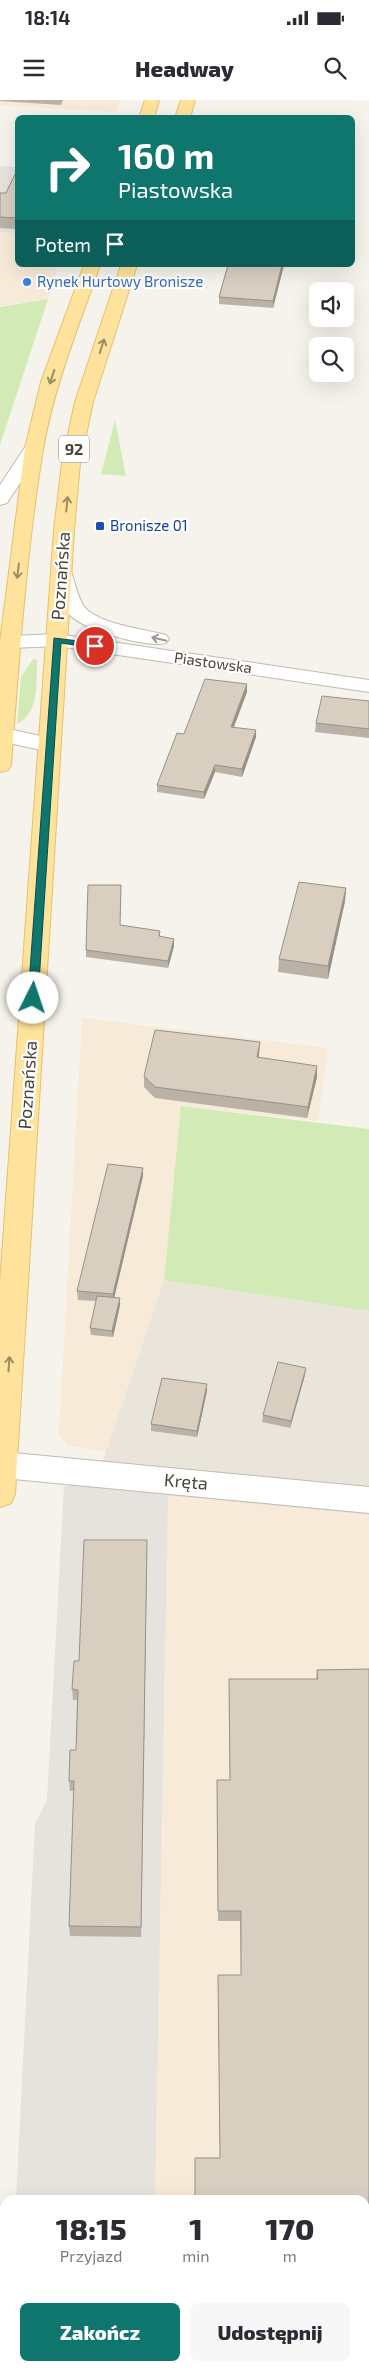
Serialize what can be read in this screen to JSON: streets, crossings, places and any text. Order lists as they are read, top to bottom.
{
  "streets": {
    "main road": ["92", "Poznańska"],
    "street": ["Piastowska", "Kręta"]
  },
  "crossings": [
    ["92", "Piastowska"],
    ["Poznańska", "Piastowska"],
    ["Poznańska", "Kręta"]
  ],
  "places": {
    "other": ["Rynek Hurtowy Bronisze"],
    "transit": ["Bronisze 01"]
  },
  "page": {
    "status": "18:14",
    "header": "Headway",
    "turn": ["160 m", "Piastowska"],
    "then": "Potem",
    "eta": [
      "18:15",
      "Przyjazd",
      "1",
      "min",
      "170",
      "m"
    ],
    "buttons": ["Zakończ", "Udostępnij"]
  }
}
